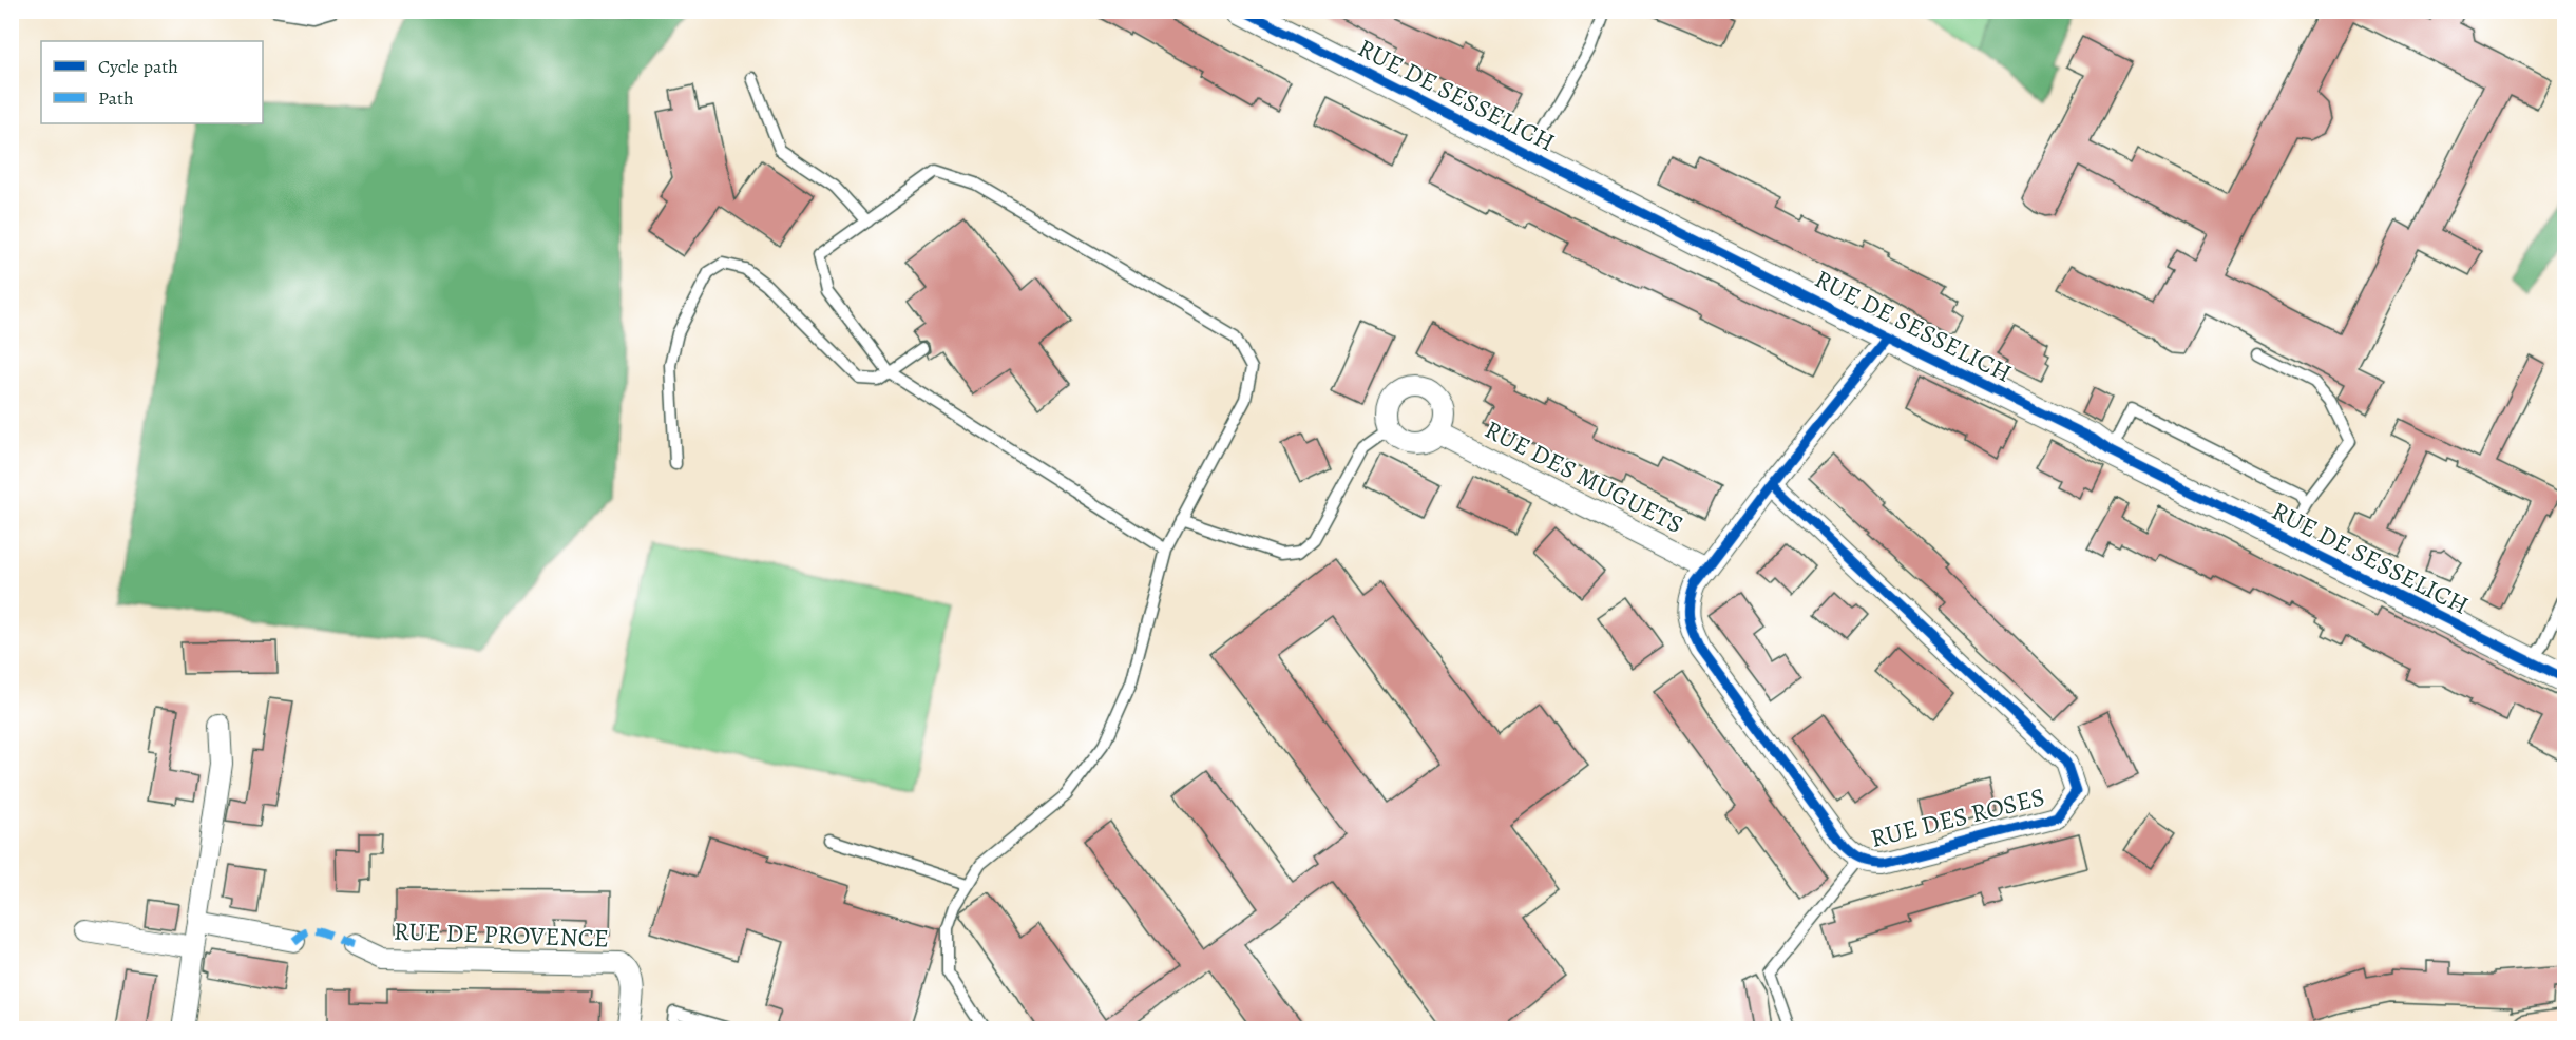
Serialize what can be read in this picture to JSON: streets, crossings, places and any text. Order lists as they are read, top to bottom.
{
  "streets": {
    "street": [
      "RUE DE SESSELICH",
      "RUE DES MUGUETS",
      "RUE DES ROSES",
      "RUE DE PROVENCE"
    ]
  },
  "crossings": [
    ["RUE DE SESSELICH", "RUE DES ROSES"],
    ["RUE DES MUGUETS", "RUE DES ROSES"]
  ],
  "legend": ["Cycle path", "Path"]
}
